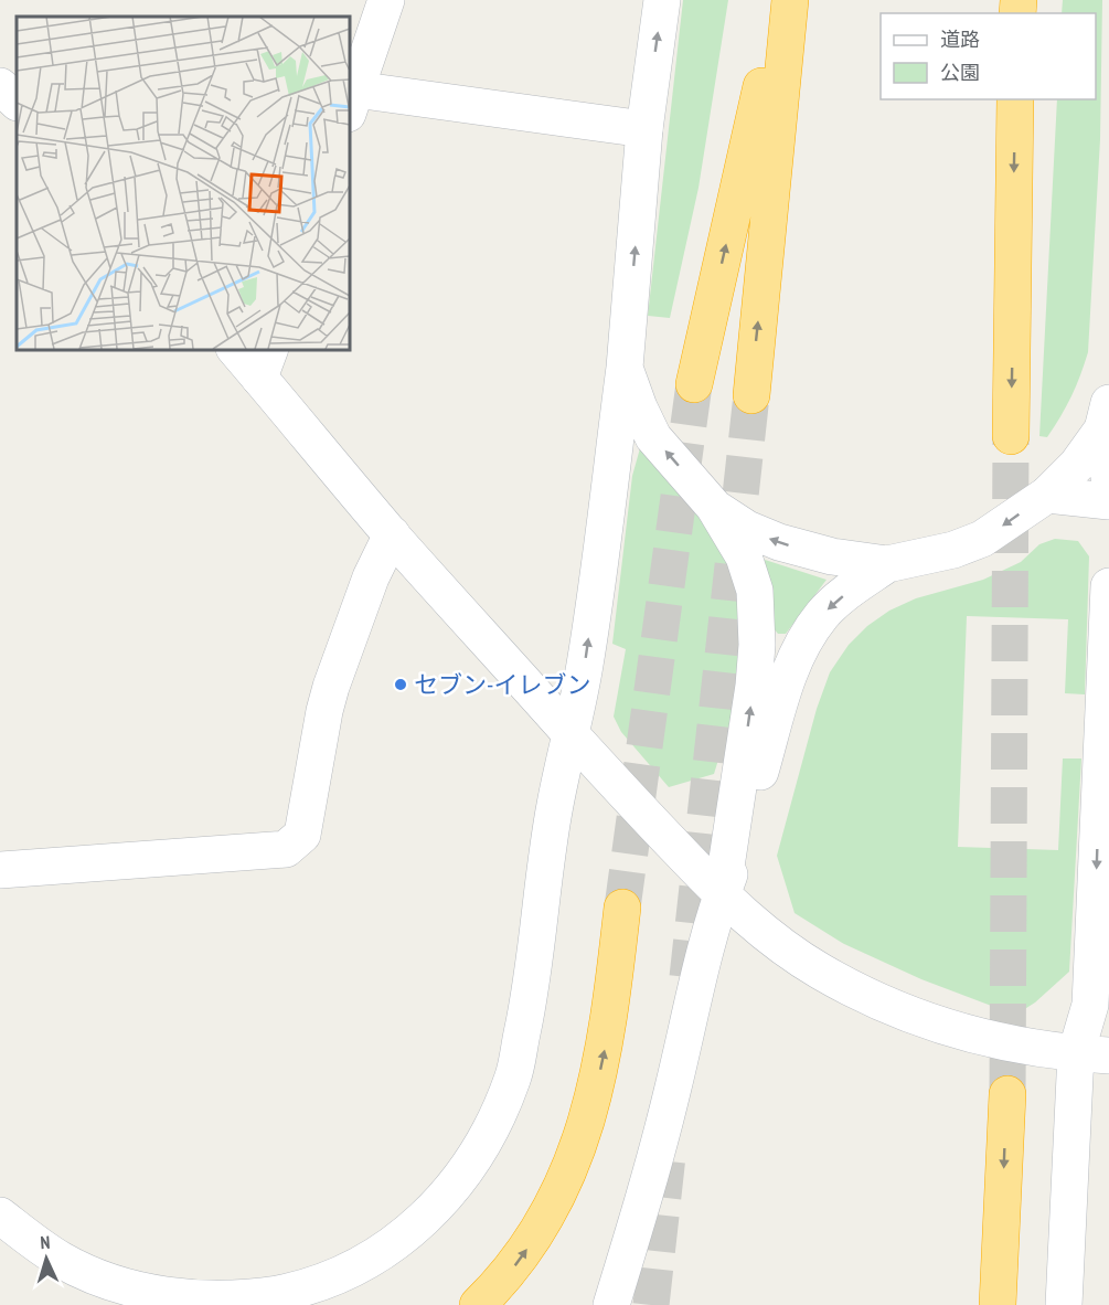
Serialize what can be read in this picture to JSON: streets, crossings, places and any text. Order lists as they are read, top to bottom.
{
  "places": ["セブン-イレブン"],
  "legend": ["道路", "公園"],
  "north": "top"
}
